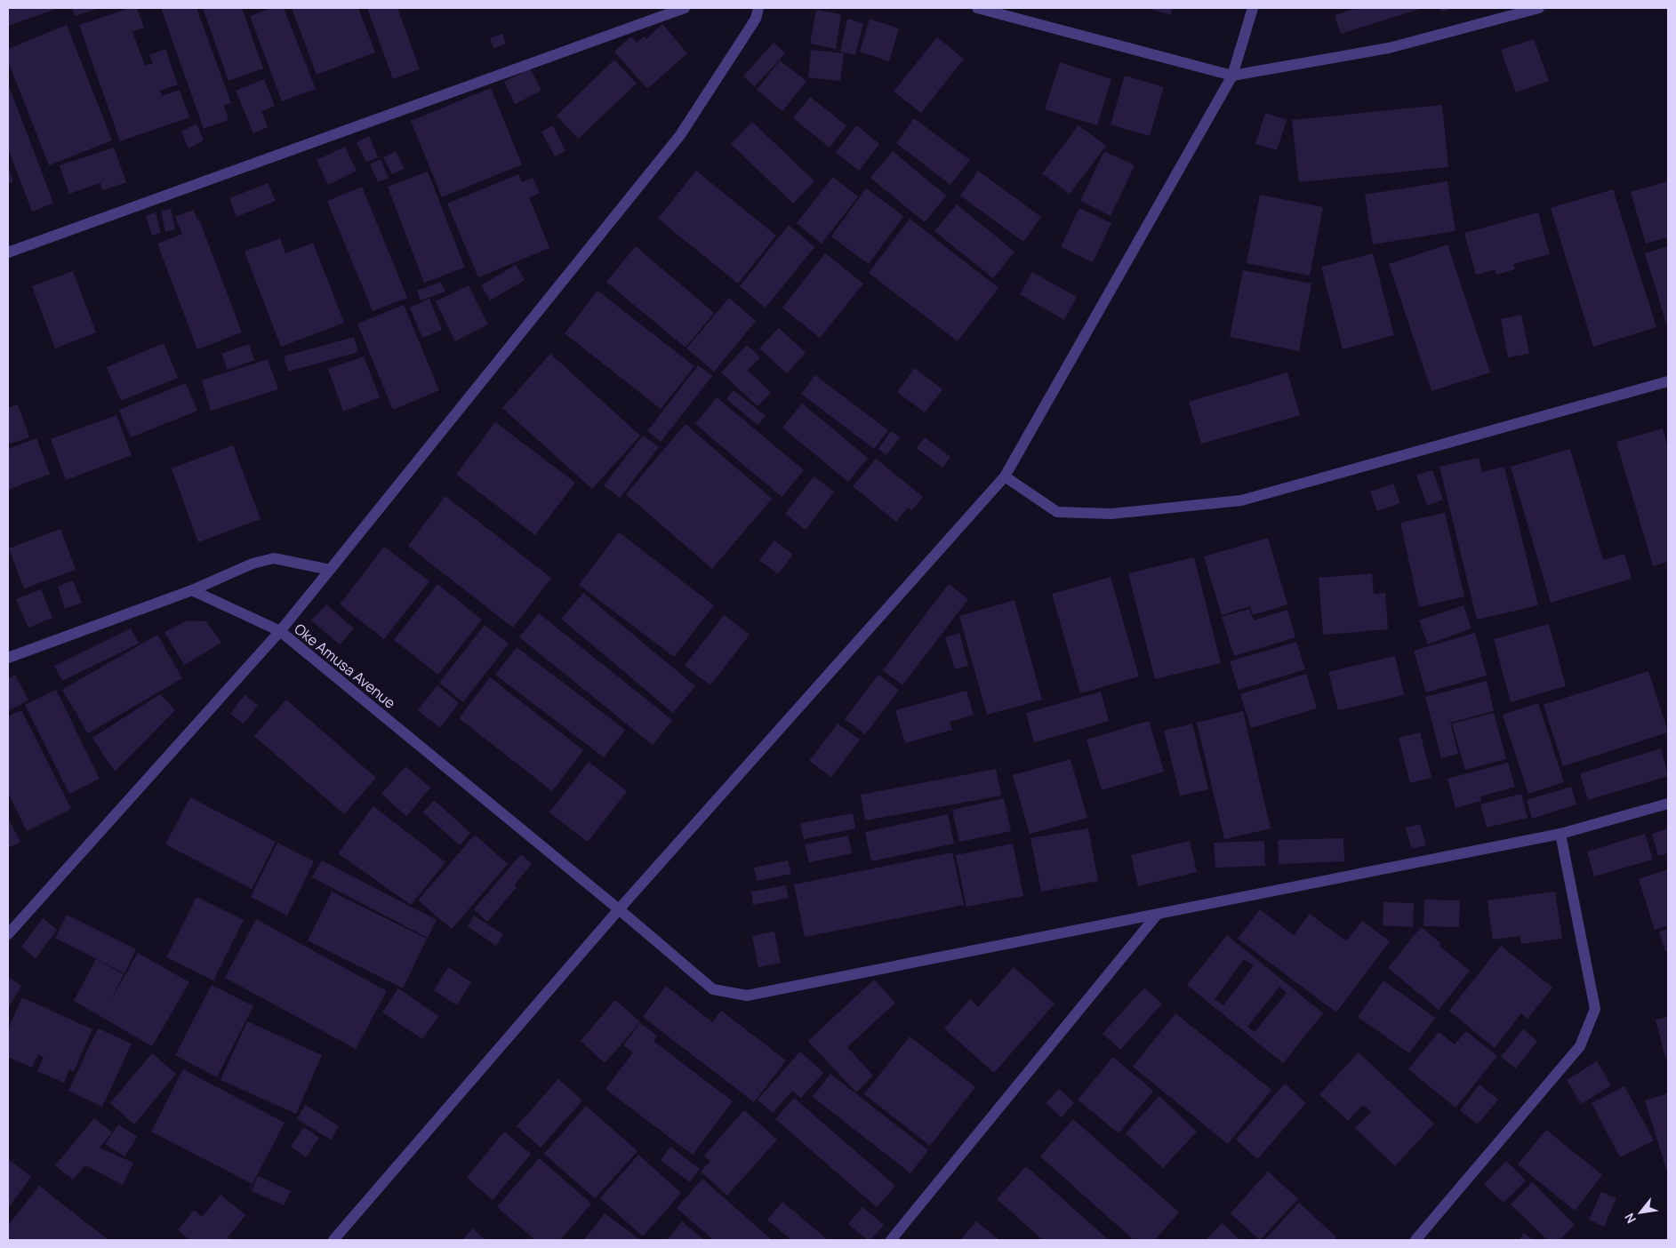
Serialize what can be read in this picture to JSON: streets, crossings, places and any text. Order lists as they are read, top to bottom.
{
  "streets": {
    "street": ["Oke Amusa Avenue"]
  },
  "north": "bottom left"
}
